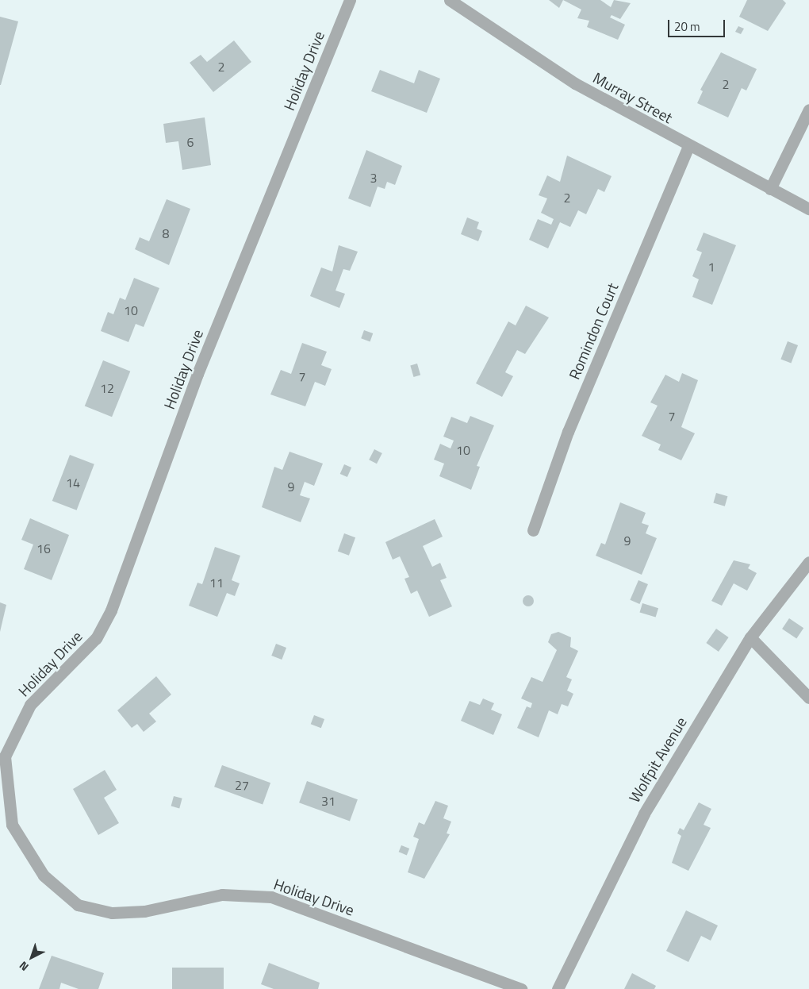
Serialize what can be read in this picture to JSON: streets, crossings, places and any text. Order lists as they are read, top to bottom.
{
  "streets": {
    "street": [
      "Holiday Drive",
      "Murray Street",
      "Romindon Court",
      "Wolfpit Avenue"
    ]
  },
  "crossings": [
    ["Murray Street", "Romindon Court"]
  ],
  "house_numbers": [
    "2",
    "2",
    "6",
    "3",
    "2",
    "8",
    "1",
    "10",
    "7",
    "12",
    "7",
    "10",
    "14",
    "9",
    "9",
    "16",
    "11",
    "27",
    "31"
  ],
  "scale_bar": "20 m",
  "north": "bottom left"
}
